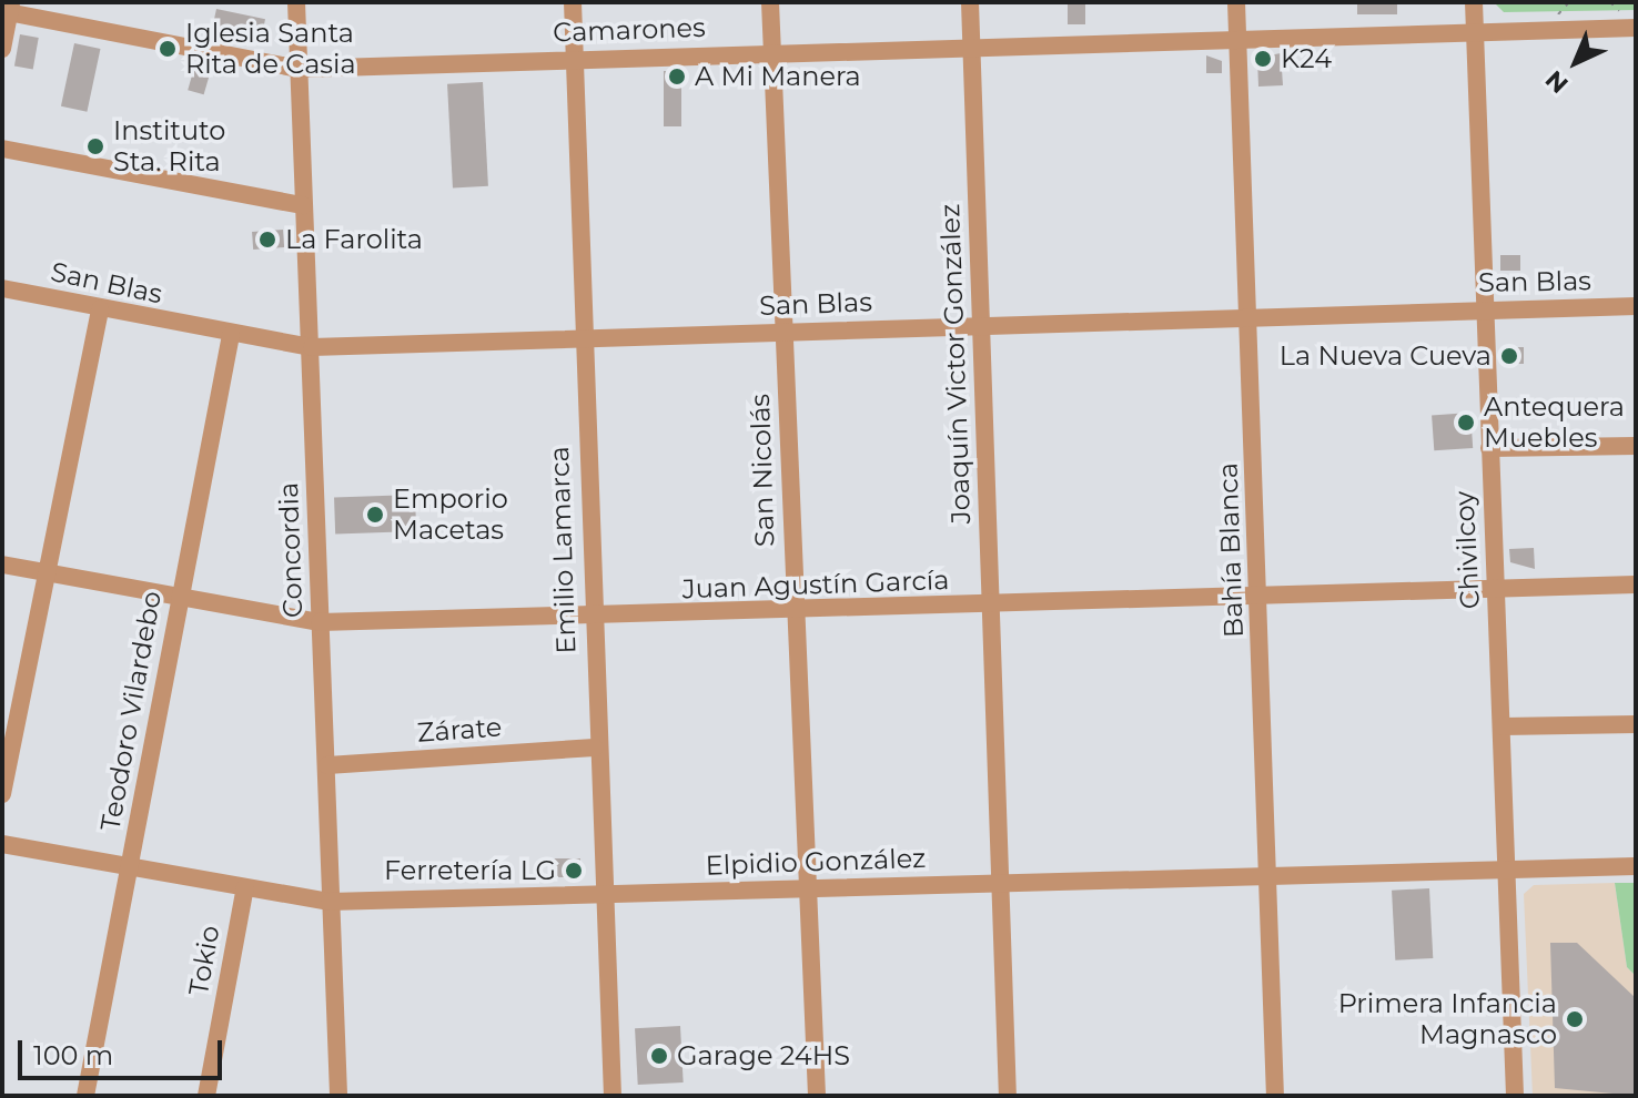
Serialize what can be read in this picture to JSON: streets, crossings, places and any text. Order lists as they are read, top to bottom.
{
  "streets": {
    "street": [
      "Camarones",
      "San Blas",
      "Joaquín Victor González",
      "San Nicolás",
      "Concordia",
      "Emilio Lamarca",
      "Bahía Blanca",
      "Chivilcoy",
      "Juan Agustín García",
      "Teodoro Vilardebo",
      "Zárate",
      "Elpidio González",
      "Tokio"
    ]
  },
  "crossings": [
    ["Camarones", "Joaquín Victor González"],
    ["Camarones", "San Nicolás"],
    ["Camarones", "Concordia"],
    ["Camarones", "Emilio Lamarca"],
    ["Camarones", "Bahía Blanca"],
    ["Camarones", "Chivilcoy"],
    ["San Blas", "Joaquín Victor González"],
    ["San Blas", "San Nicolás"],
    ["San Blas", "Concordia"],
    ["San Blas", "Emilio Lamarca"],
    ["San Blas", "Bahía Blanca"],
    ["San Blas", "Chivilcoy"],
    ["San Blas", "Teodoro Vilardebo"],
    ["Joaquín Victor González", "Juan Agustín García"],
    ["Joaquín Victor González", "Elpidio González"],
    ["San Nicolás", "Juan Agustín García"],
    ["San Nicolás", "Elpidio González"],
    ["Concordia", "Juan Agustín García"],
    ["Concordia", "Zárate"],
    ["Concordia", "Elpidio González"],
    ["Emilio Lamarca", "Juan Agustín García"],
    ["Emilio Lamarca", "Zárate"],
    ["Emilio Lamarca", "Elpidio González"],
    ["Bahía Blanca", "Juan Agustín García"],
    ["Bahía Blanca", "Elpidio González"],
    ["Chivilcoy", "Juan Agustín García"],
    ["Chivilcoy", "Elpidio González"],
    ["Juan Agustín García", "Teodoro Vilardebo"],
    ["Teodoro Vilardebo", "Elpidio González"],
    ["Elpidio González", "Tokio"]
  ],
  "places": [
    "Iglesia Santa Rita de Casia",
    "K24",
    "A Mi Manera",
    "Instituto Sta. Rita",
    "La Farolita",
    "La Nueva Cueva",
    "Antequera Muebles",
    "Emporio Macetas",
    "Ferretería LG",
    "Primera Infancia Magnasco",
    "Garage 24HS"
  ],
  "scale_bar": "100 m",
  "north": "bottom left"
}
